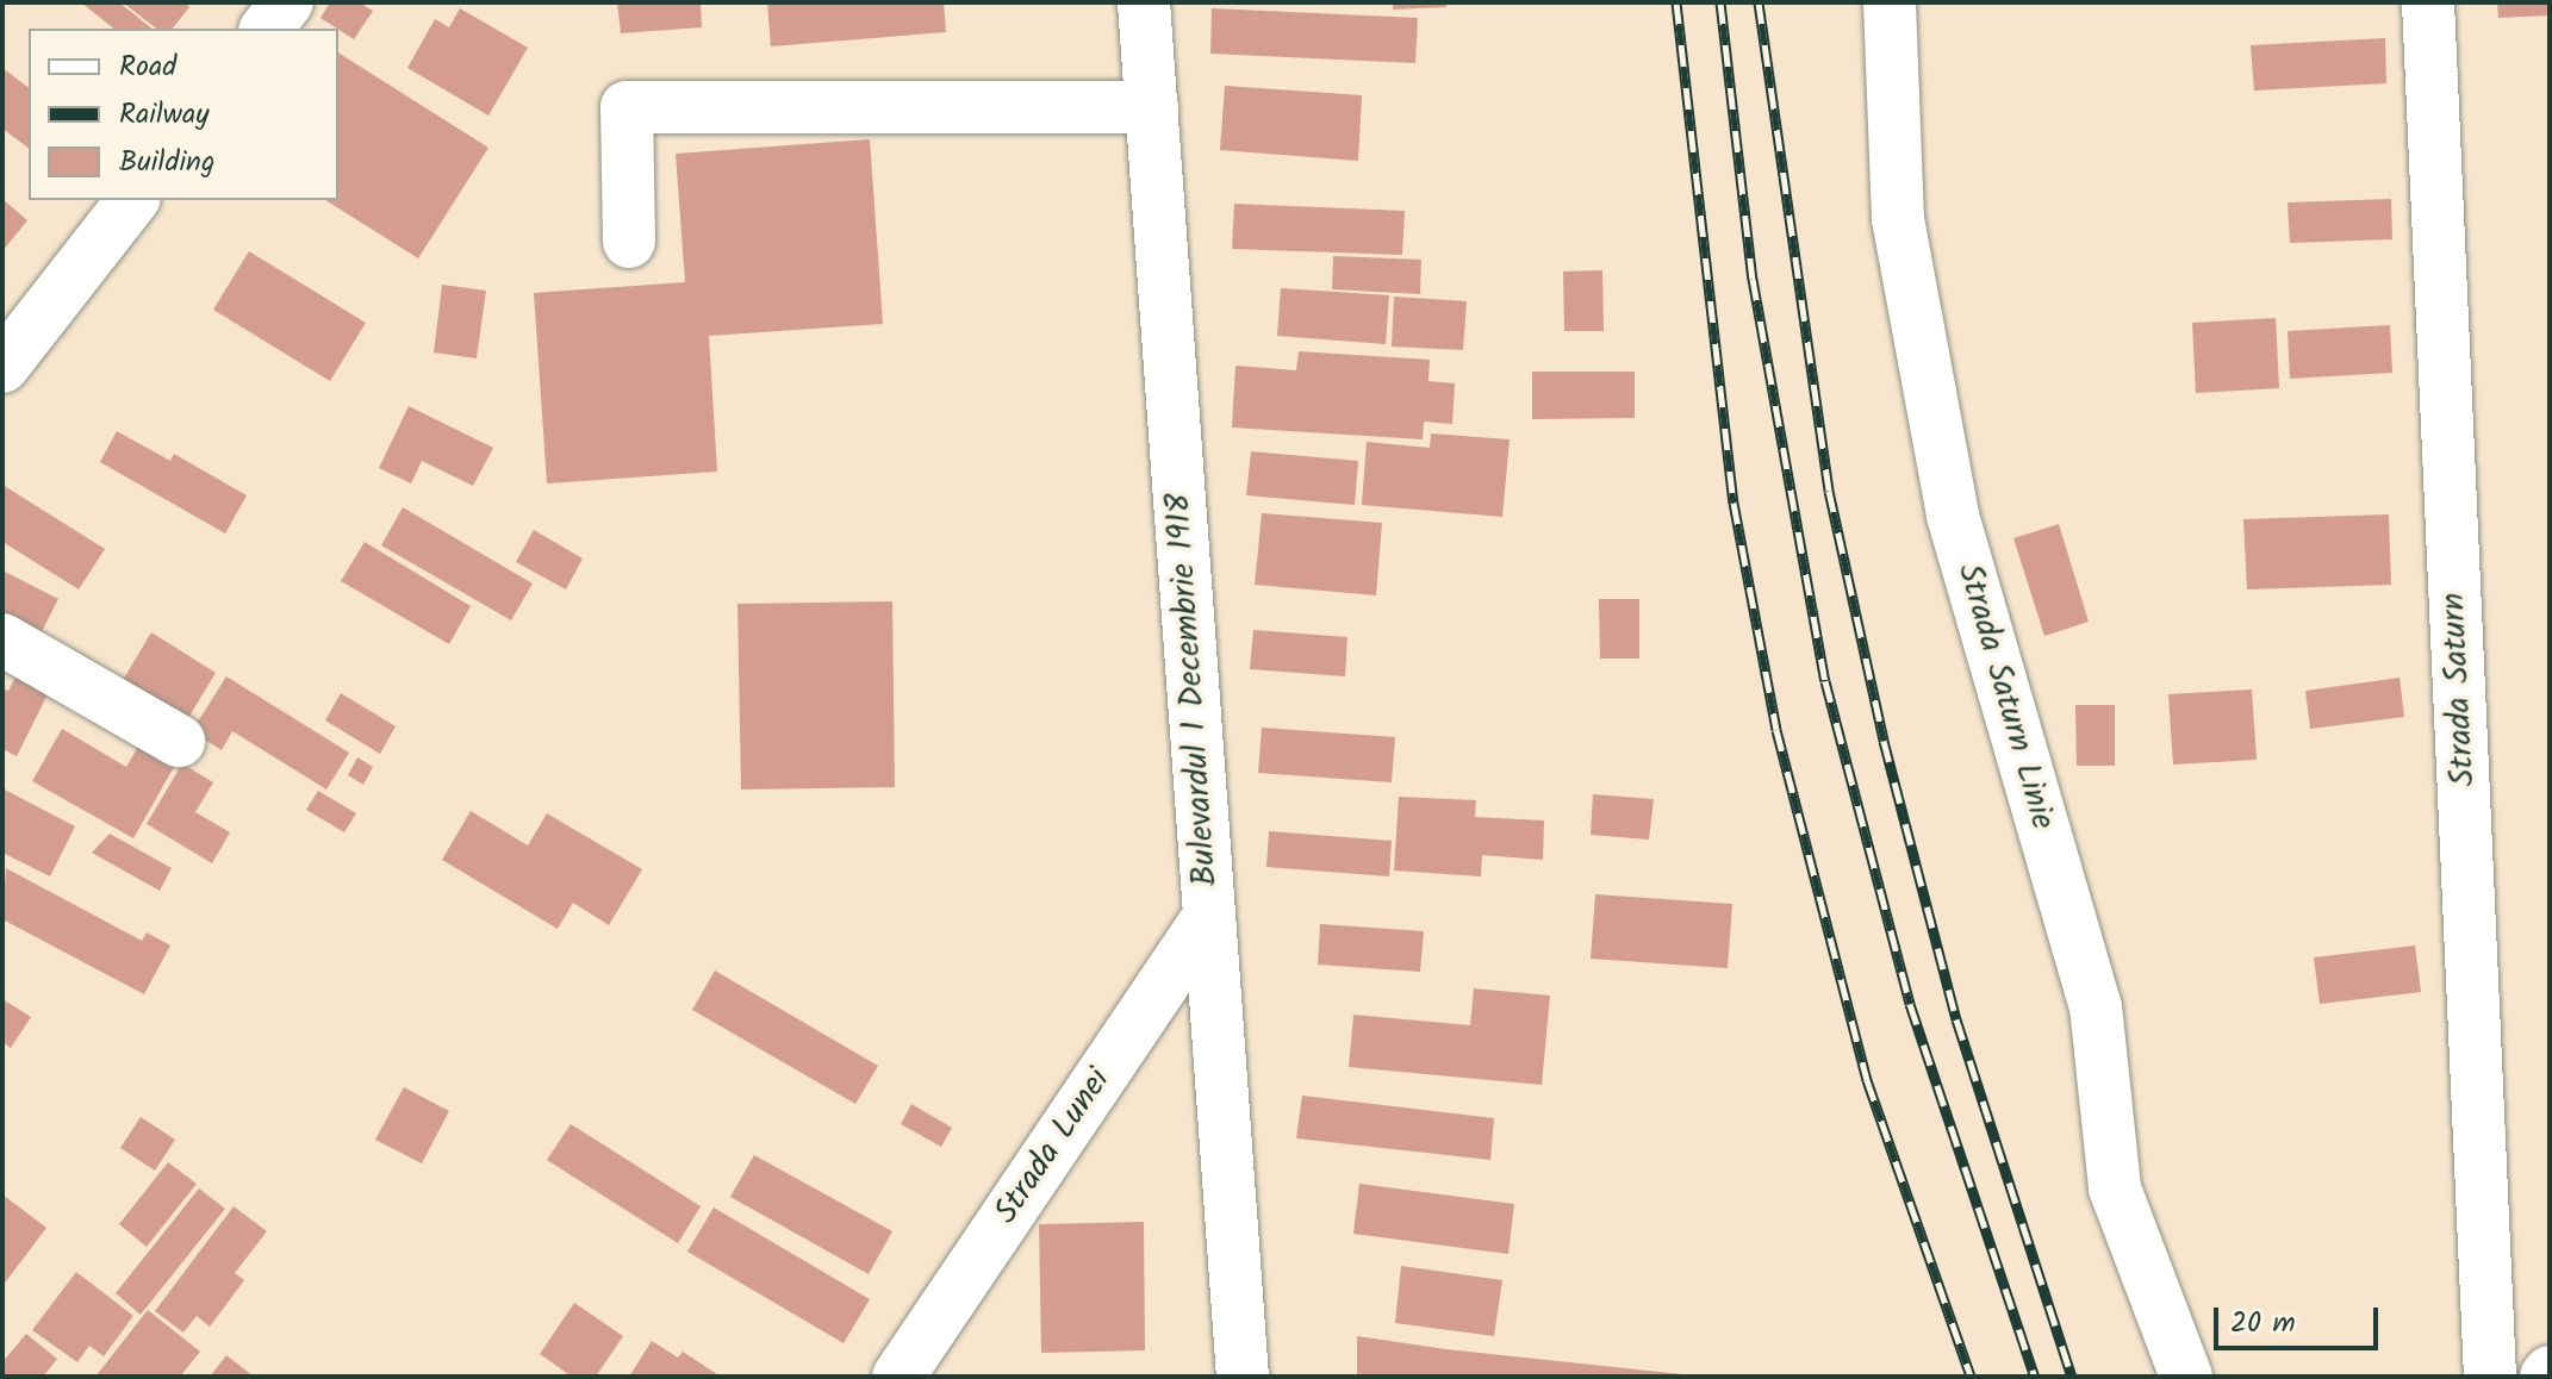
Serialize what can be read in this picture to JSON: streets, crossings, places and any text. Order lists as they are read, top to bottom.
{
  "streets": {
    "street": [
      "Bulevardul 1 Decembrie 1918",
      "Strada Saturn",
      "Strada Saturn Linie",
      "Strada Lunei"
    ]
  },
  "crossings": [
    ["Bulevardul 1 Decembrie 1918", "Strada Lunei"]
  ],
  "legend": ["Road", "Railway", "Building"],
  "scale_bar": "20 m"
}
